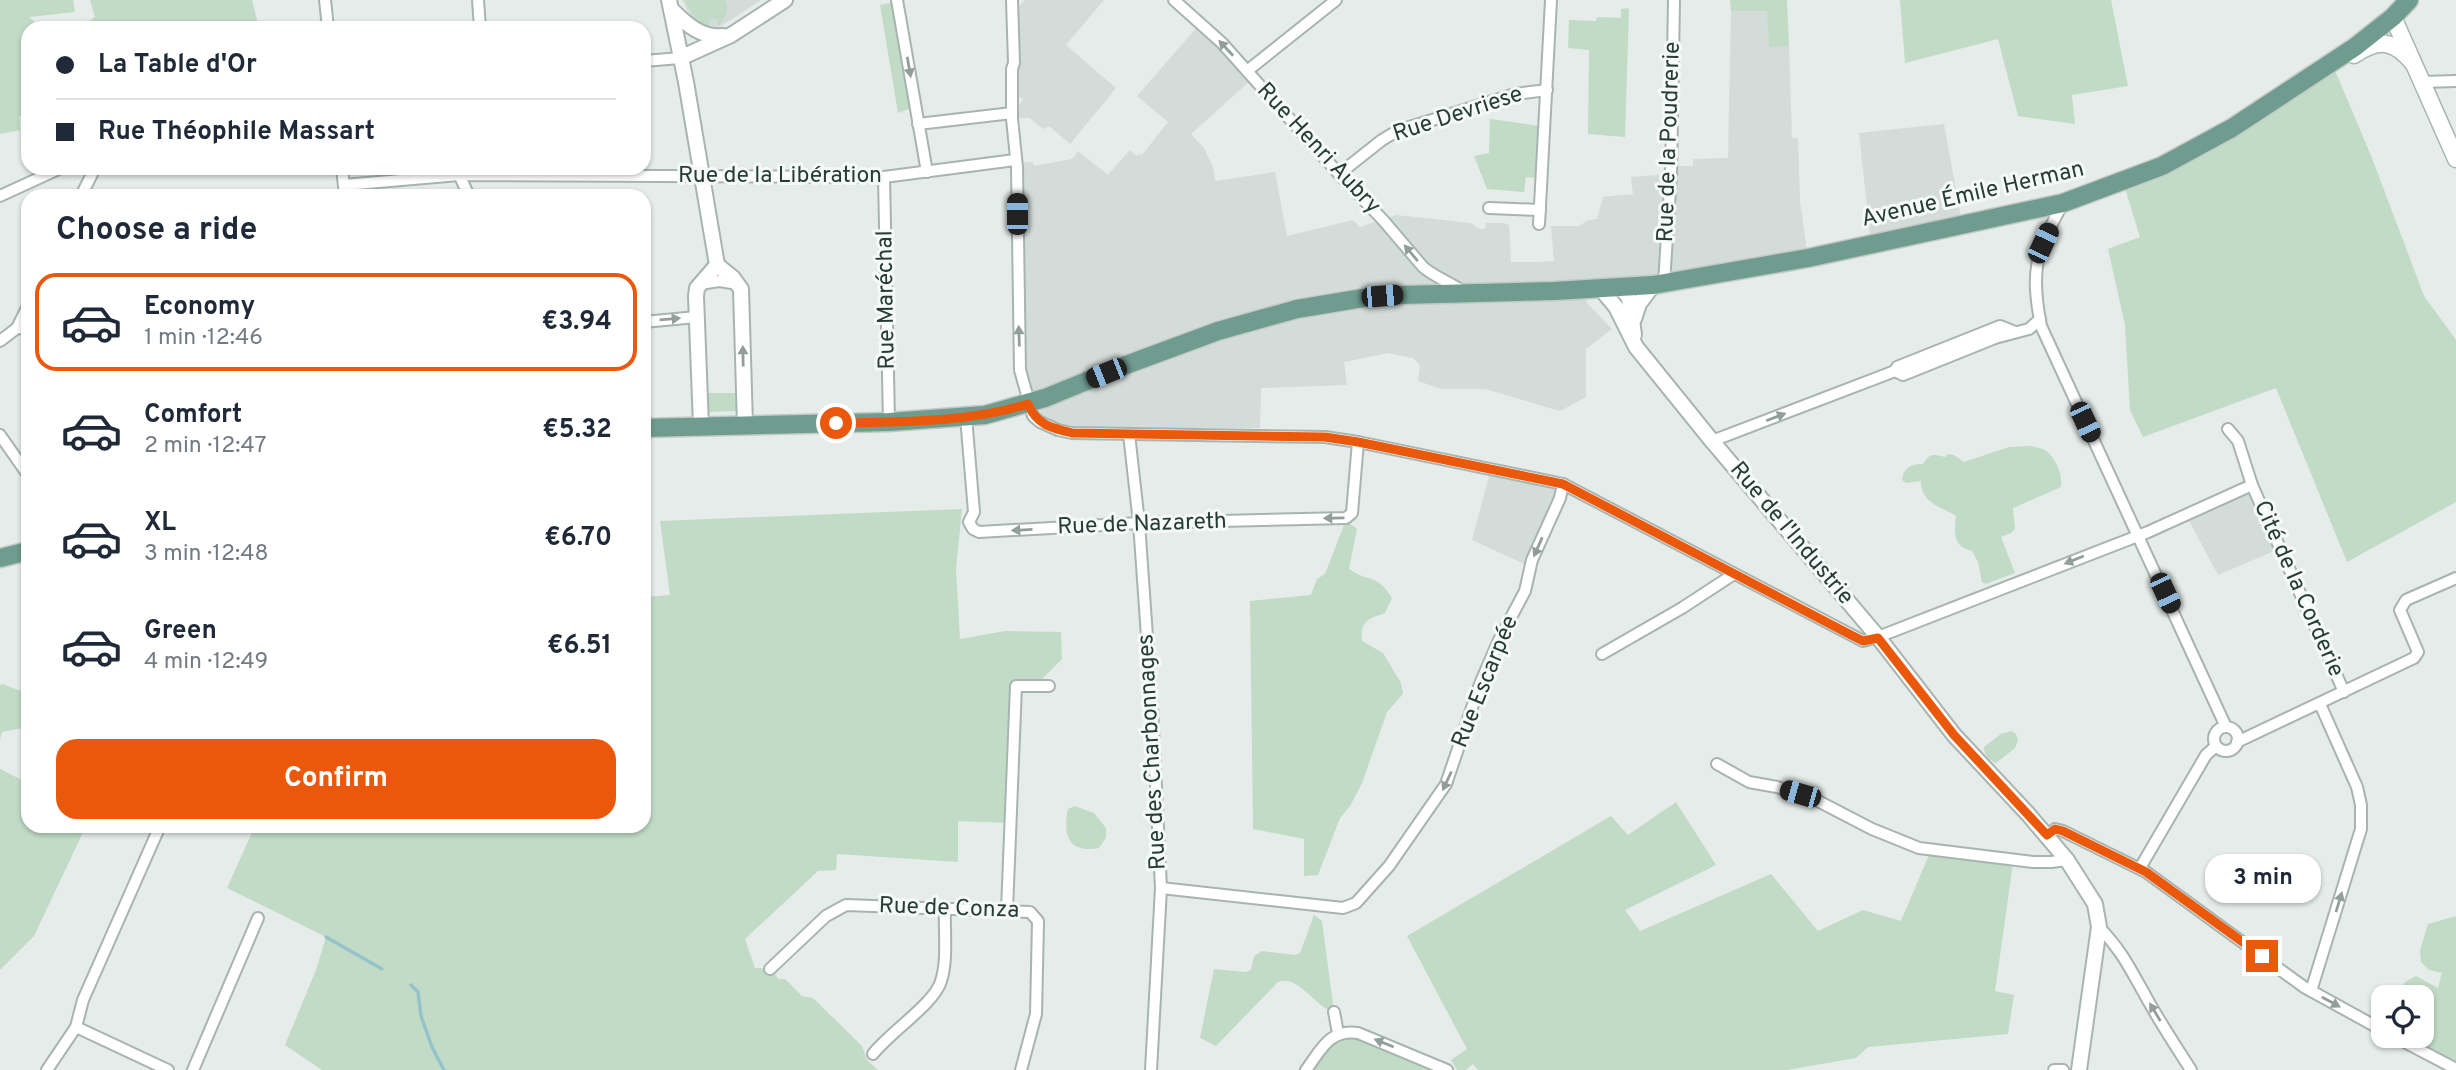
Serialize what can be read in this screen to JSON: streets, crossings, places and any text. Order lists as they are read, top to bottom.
{
  "streets": {
    "main road": ["Avenue Émile Herman"],
    "street": [
      "Rue Devriese",
      "Rue de la Poudrerie",
      "Rue Henri Aubry",
      "Rue de la Libération",
      "Rue Maréchal",
      "Rue de Nazareth",
      "Rue de l'Industrie",
      "Cité de la Corderie",
      "Rue Escarpée",
      "Rue des Charbonnages",
      "Rue de Conza"
    ]
  },
  "crossings": [
    ["Rue Devriese", "Rue Henri Aubry"],
    ["Rue de la Poudrerie", "Avenue Émile Herman"],
    ["Rue Henri Aubry", "Avenue Émile Herman"],
    ["Rue de la Libération", "Rue Maréchal"],
    ["Avenue Émile Herman", "Rue Maréchal"],
    ["Avenue Émile Herman", "Rue de Nazareth"],
    ["Avenue Émile Herman", "Rue de l'Industrie"],
    ["Rue de Nazareth", "Rue des Charbonnages"],
    ["Rue de l'Industrie", "Cité de la Corderie"],
    ["Rue Escarpée", "Rue des Charbonnages"]
  ],
  "one_way": ["Rue Henri Aubry", "Cité de la Corderie", "Rue Escarpée"],
  "page": {
    "banner": ["La Table d'Or", "Rue Théophile Massart"],
    "heading": "Choose a ride",
    "list": [
      {
        "name": "Economy",
        "note": "1 min · 12:46",
        "value": "€3.94"
      },
      {
        "name": "Comfort",
        "note": "2 min · 12:47",
        "value": "€5.32"
      },
      {
        "name": "XL",
        "note": "3 min · 12:48",
        "value": "€6.70"
      },
      {
        "name": "Green",
        "note": "4 min · 12:49",
        "value": "€6.51"
      }
    ],
    "buttons": "Confirm",
    "bubble": "3 min"
  }
}
